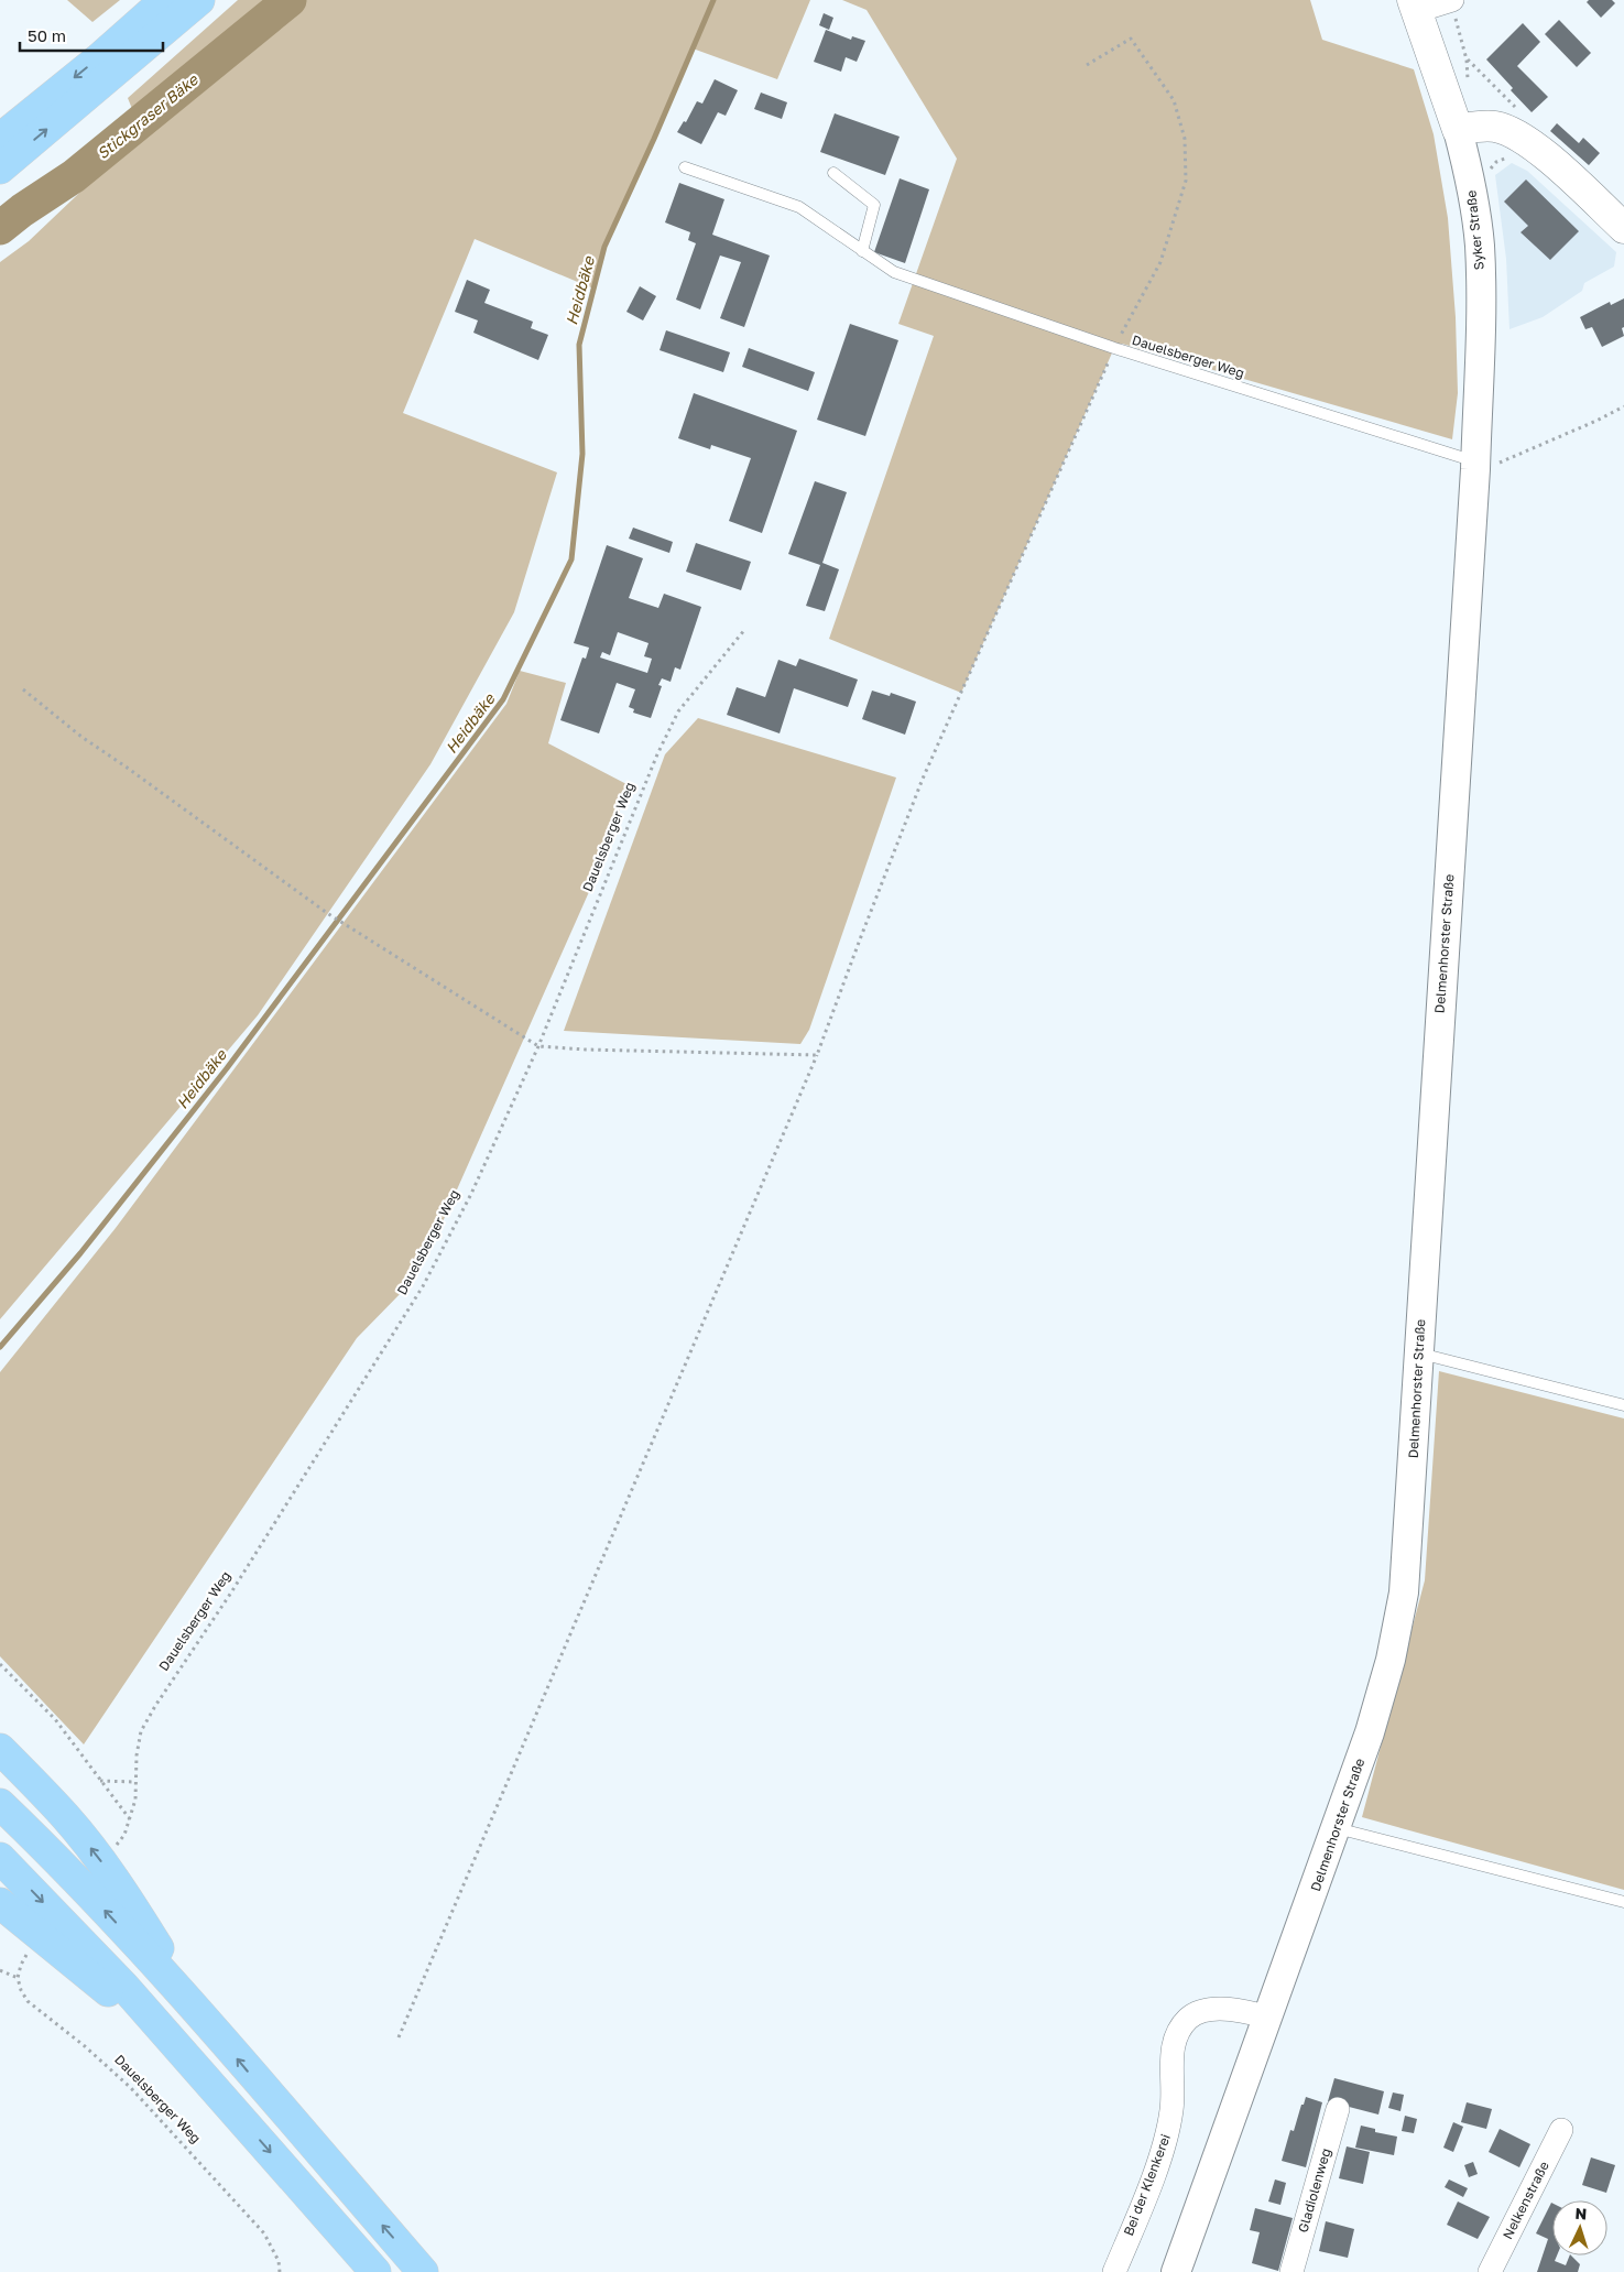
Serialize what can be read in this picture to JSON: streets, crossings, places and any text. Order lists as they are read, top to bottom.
{
  "streets": {
    "main road": ["Syker Straße"],
    "street": [
      "Delmenhorster Straße",
      "Bei der Klenkerei",
      "Gladiolenweg",
      "Nelkenstraße"
    ],
    "lane": ["Dauelsberger Weg"]
  },
  "crossings": [
    ["Syker Straße", "Dauelsberger Weg"],
    ["Syker Straße", "Delmenhorster Straße"],
    ["Dauelsberger Weg", "Delmenhorster Straße"],
    ["Delmenhorster Straße", "Bei der Klenkerei"]
  ],
  "water": ["Stickgraser Bäke", "Heidbäke"],
  "scale_bar": "50 m",
  "north": "top"
}
